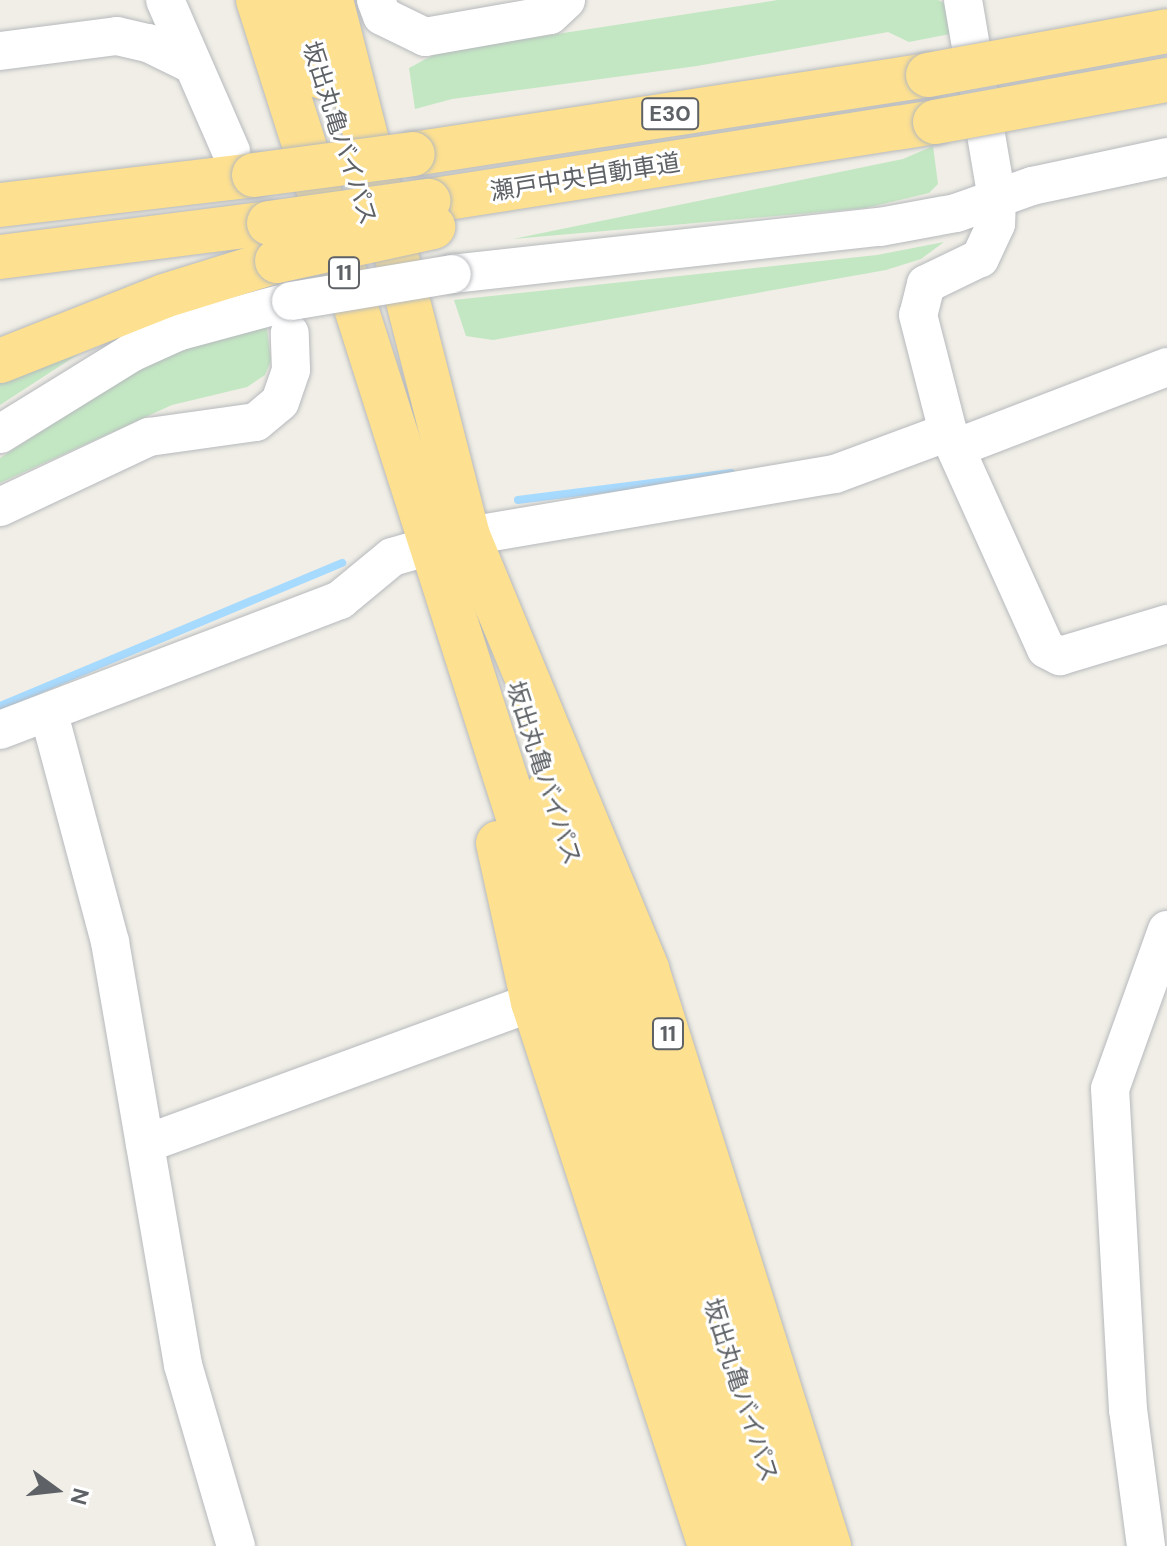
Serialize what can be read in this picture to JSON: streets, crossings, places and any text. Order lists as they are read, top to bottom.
{
  "streets": {
    "highway": [
      "E30",
      "坂出丸亀バイパス",
      "瀬戸中央自動車道",
      "11"
    ]
  },
  "crossings": [
    ["坂出丸亀バイパス", "11"]
  ],
  "north": "right"
}
